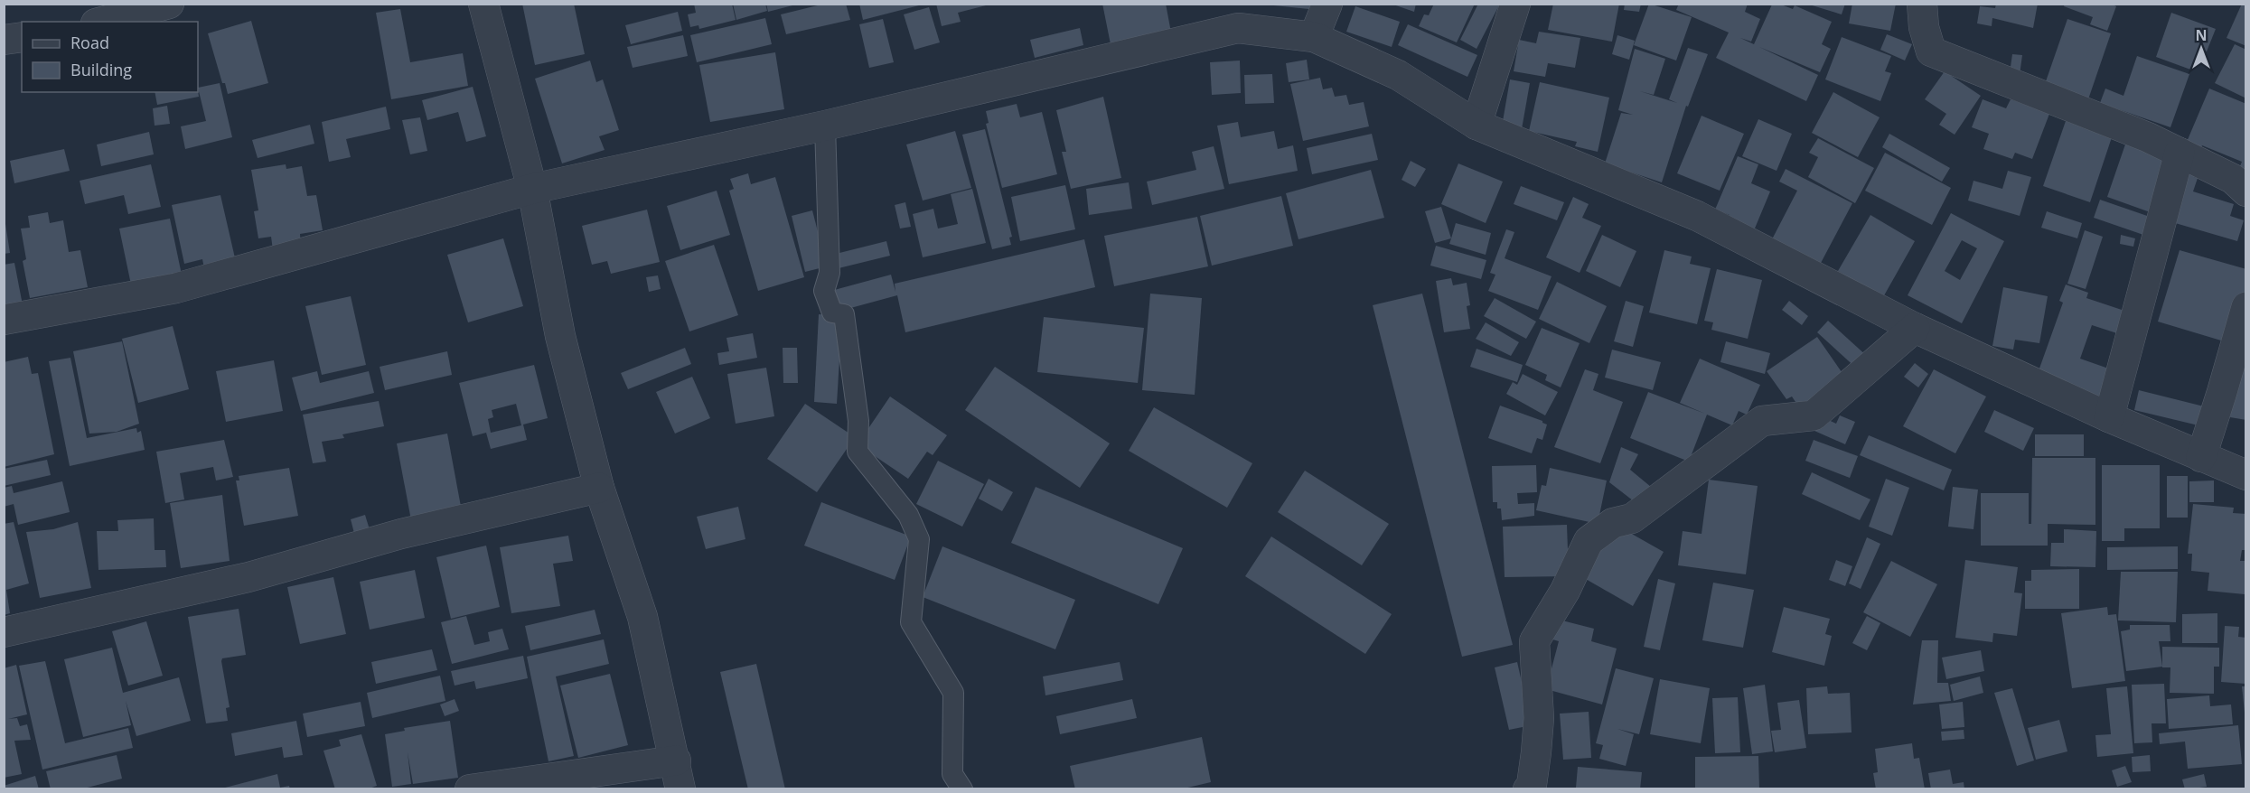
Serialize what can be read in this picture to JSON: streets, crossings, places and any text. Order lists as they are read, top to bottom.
{
  "legend": ["Road", "Building"],
  "north": "top"
}
